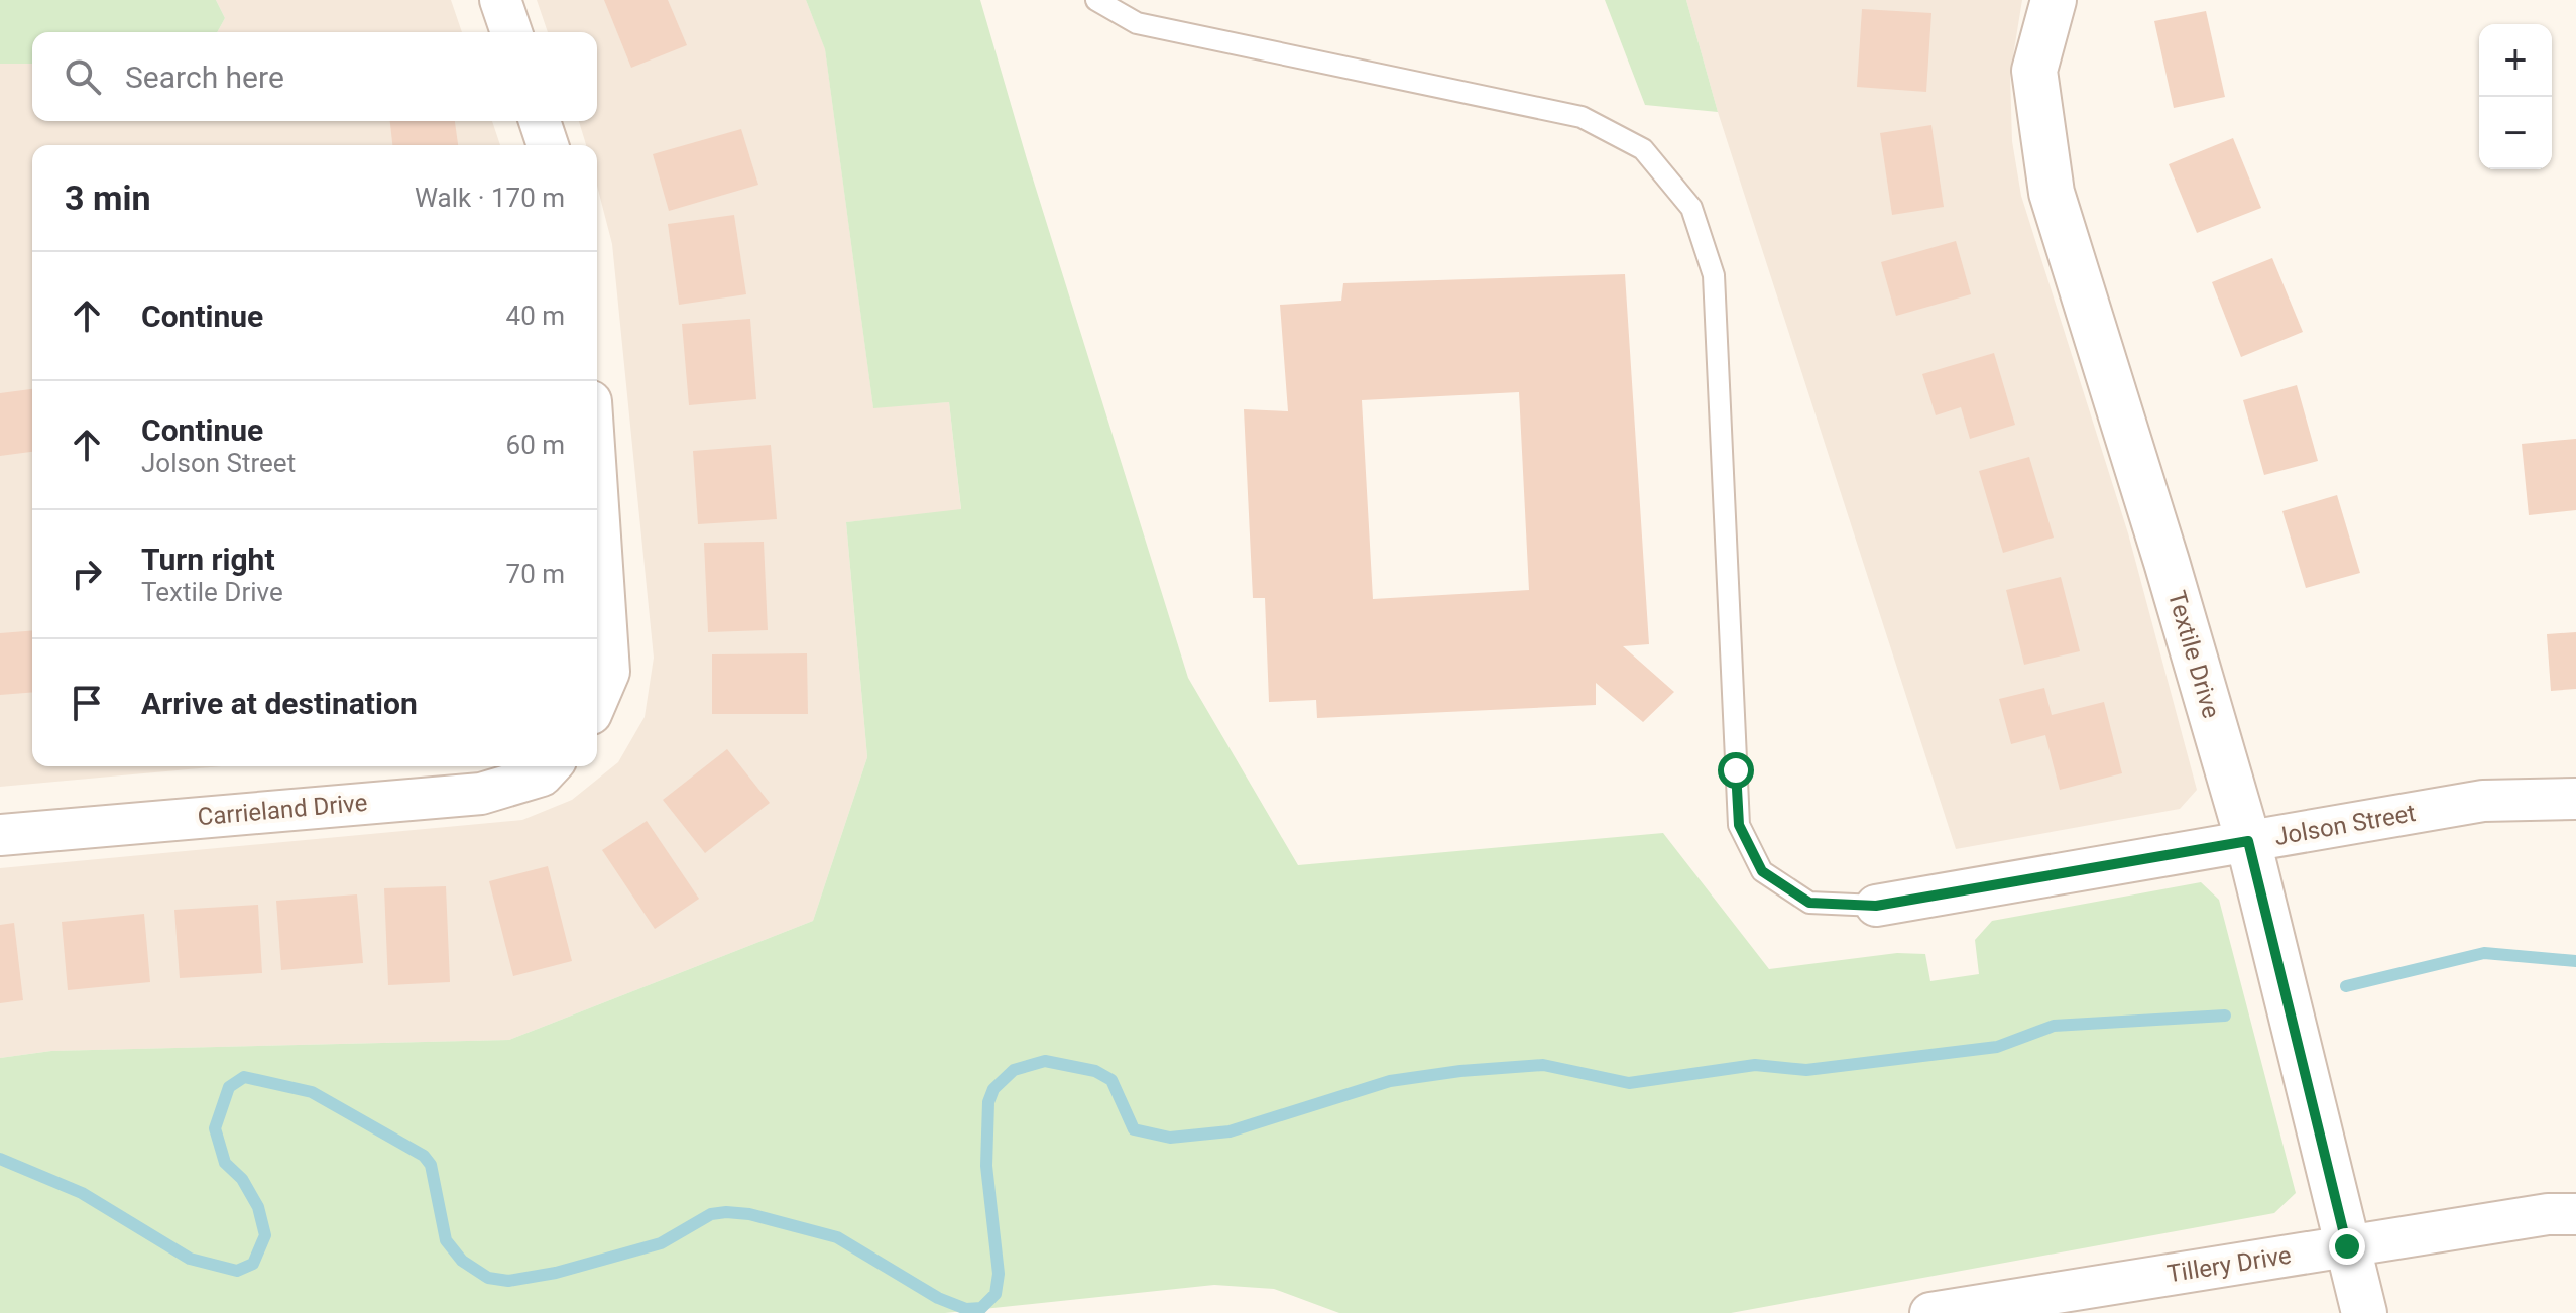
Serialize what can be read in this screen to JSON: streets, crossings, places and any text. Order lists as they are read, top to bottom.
{
  "streets": {
    "street": [
      "Textile Drive",
      "Carrieland Drive",
      "Jolson Street",
      "Tillery Drive"
    ]
  },
  "crossings": [
    ["Textile Drive", "Jolson Street"],
    ["Textile Drive", "Tillery Drive"]
  ],
  "page": {
    "map_buttons": ["+", "−"],
    "search": "Search here",
    "heading": ["3 min", "Walk · 170 m"],
    "list": [
      ["Continue", "40 m"],
      ["Continue", "Jolson Street", "60 m"],
      ["Turn right", "Textile Drive", "70 m"],
      "Arrive at destination"
    ]
  }
}
